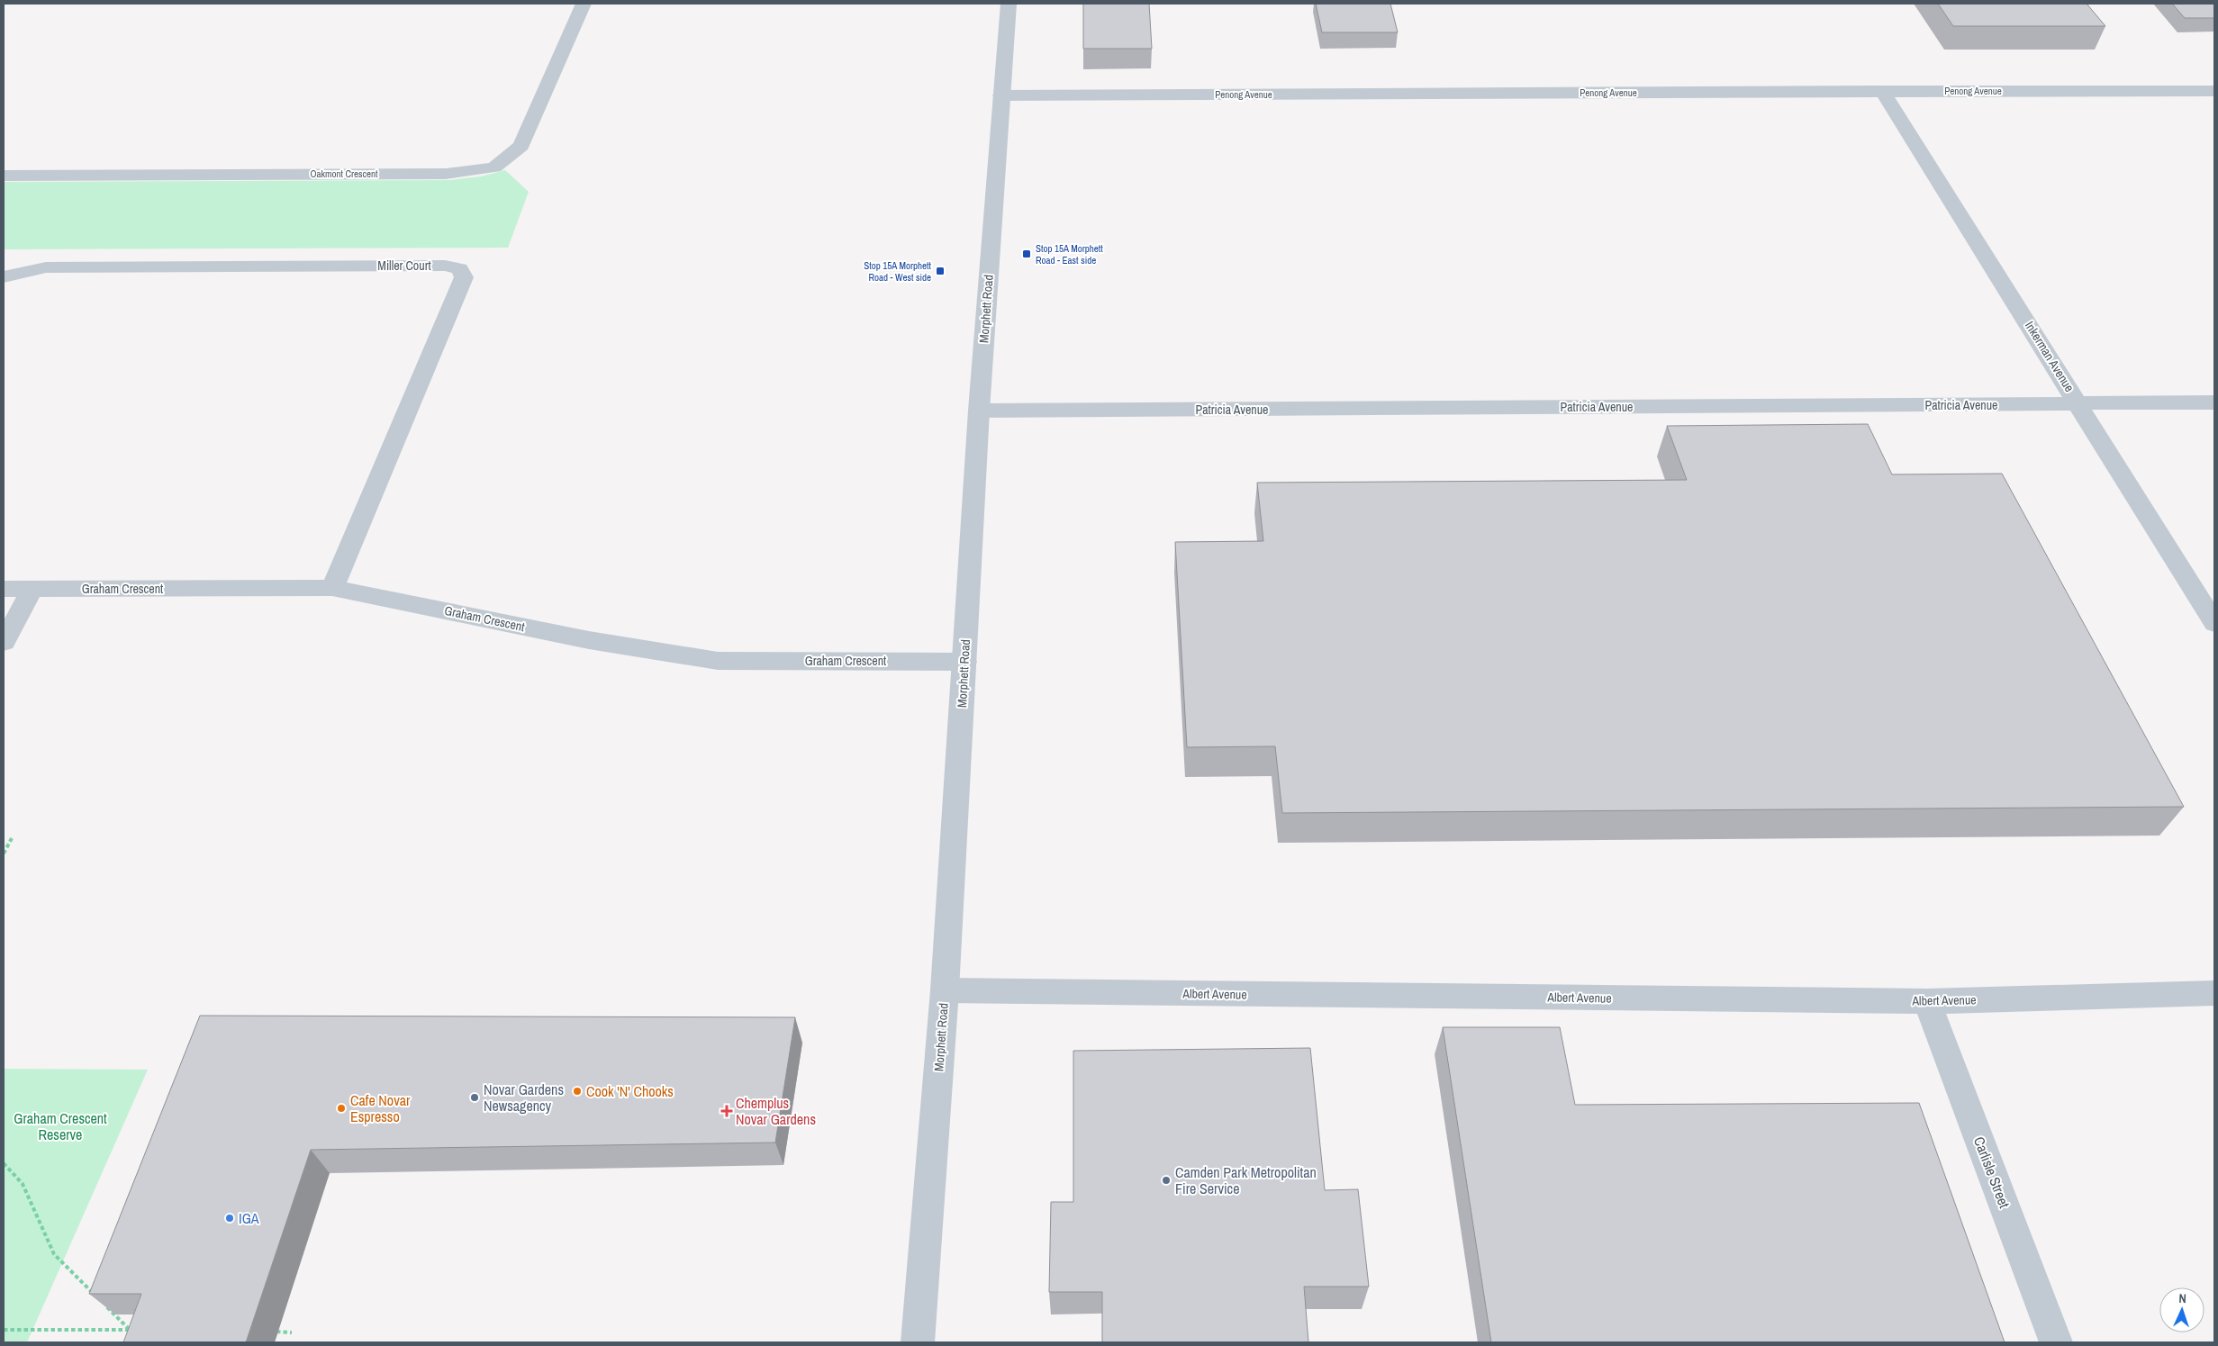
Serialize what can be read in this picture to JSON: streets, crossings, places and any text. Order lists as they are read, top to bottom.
{
  "streets": {
    "street": [
      "Penong Avenue",
      "Oakmont Crescent",
      "Miller Court",
      "Morphett Road",
      "Inkerman Avenue",
      "Patricia Avenue",
      "Graham Crescent",
      "Albert Avenue",
      "Carlisle Street"
    ]
  },
  "crossings": [
    ["Penong Avenue", "Morphett Road"],
    ["Penong Avenue", "Inkerman Avenue"],
    ["Miller Court", "Graham Crescent"],
    ["Morphett Road", "Patricia Avenue"],
    ["Morphett Road", "Graham Crescent"],
    ["Morphett Road", "Albert Avenue"],
    ["Inkerman Avenue", "Patricia Avenue"],
    ["Albert Avenue", "Carlisle Street"]
  ],
  "parks": ["Graham Crescent Reserve"],
  "places": {
    "transit": ["Stop 15A Morphett Road - East side", "Stop 15A Morphett Road - West side"],
    "other": [
      "Cook 'N' Chooks",
      "Novar Gardens Newsagency",
      "Cafe Novar Espresso",
      "Camden Park Metropolitan Fire Service",
      "IGA"
    ],
    "health": ["Chemplus Novar Gardens"]
  },
  "north": "top"
}
